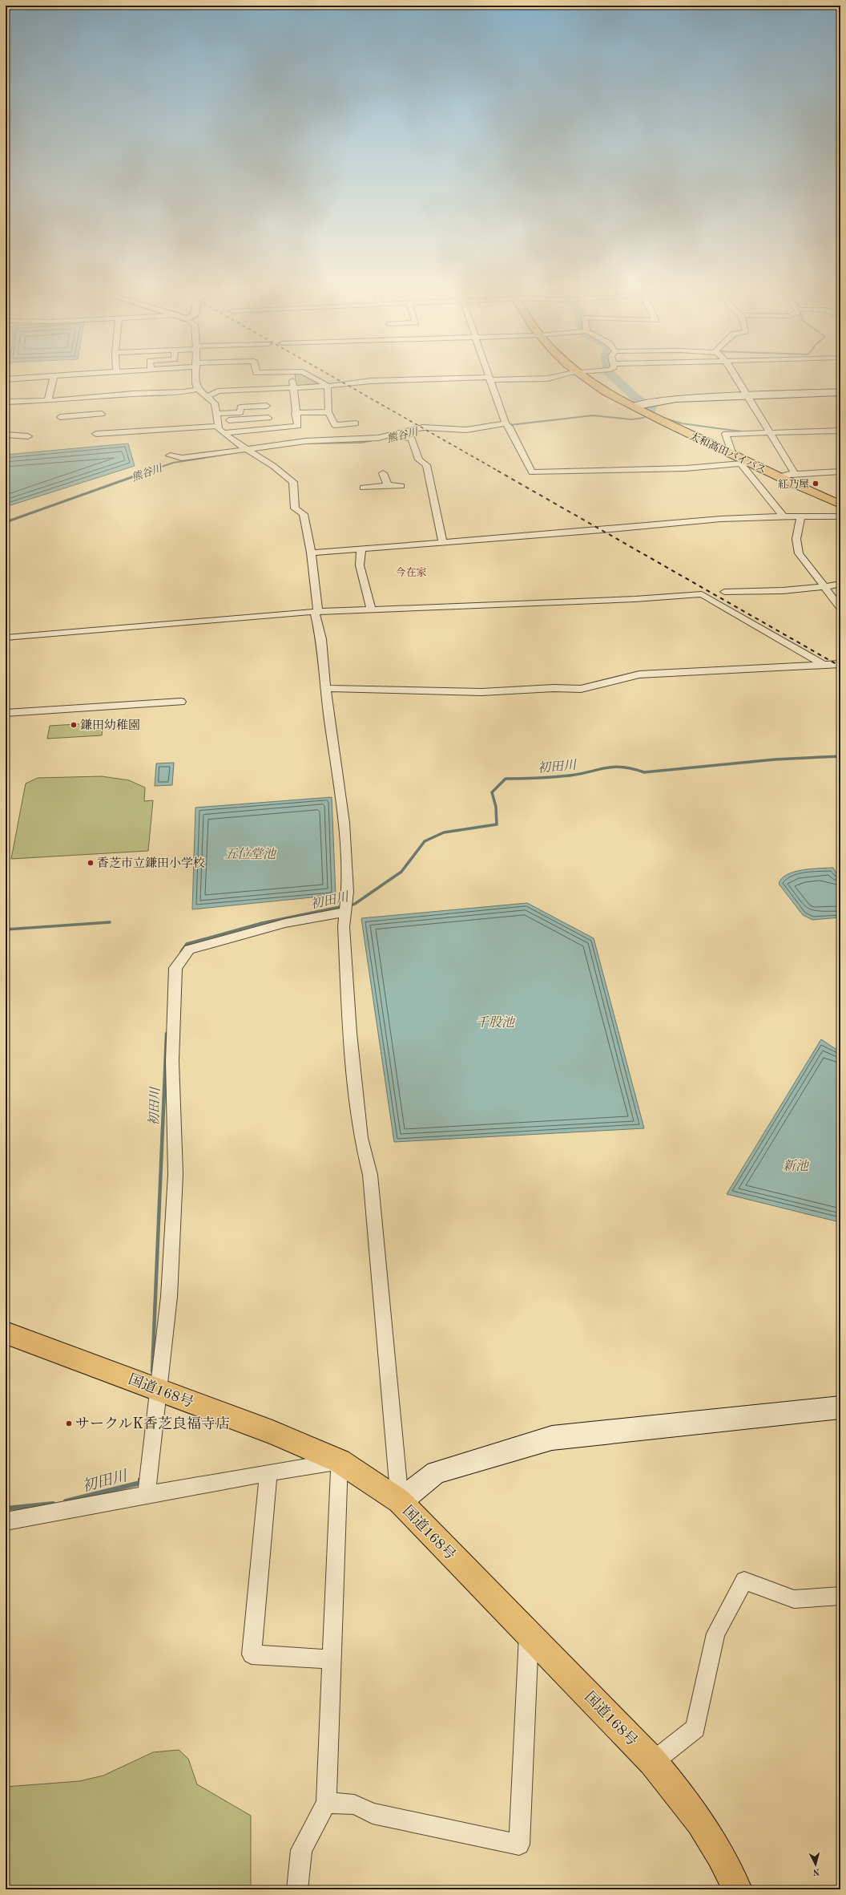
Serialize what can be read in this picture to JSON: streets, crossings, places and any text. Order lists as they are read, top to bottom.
{
  "streets": {
    "highway": ["大和高田バイパス", "国道168号"]
  },
  "districts": ["今在家"],
  "water": [
    "熊谷川",
    "初田川",
    "五位堂池",
    "千股池",
    "新池"
  ],
  "places": [
    "紅乃屋",
    "鎌田幼稚園",
    "香芝市立鎌田小学校",
    "サークルK香芝良福寺店"
  ],
  "north": "bottom"
}
